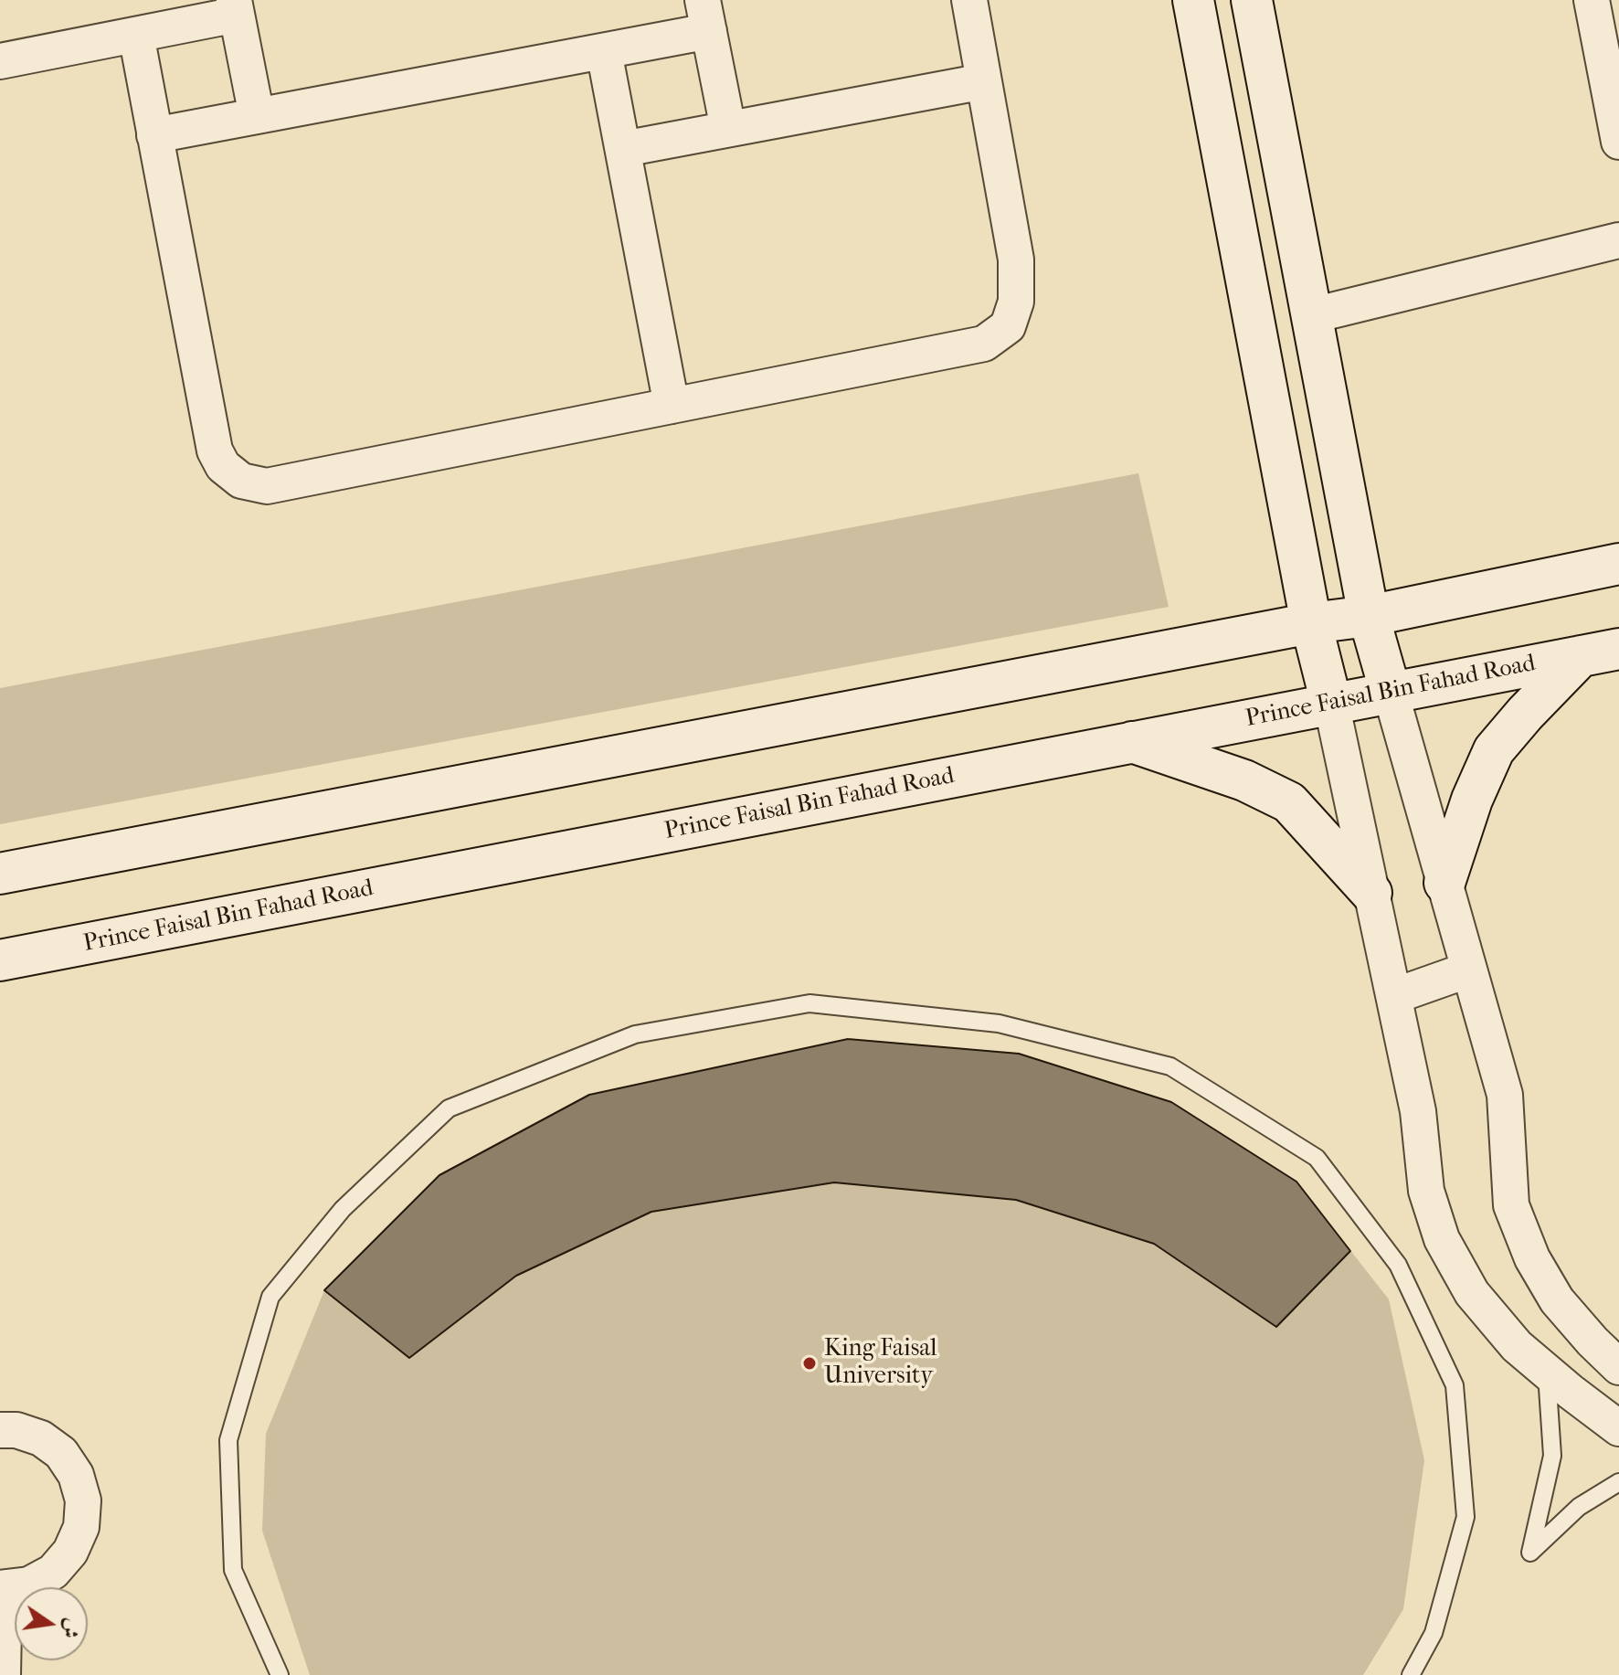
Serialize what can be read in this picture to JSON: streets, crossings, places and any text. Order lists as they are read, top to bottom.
{
  "streets": {
    "main road": ["Prince Faisal Bin Fahad Road"]
  },
  "places": ["King Faisal University"],
  "north": "right"
}
